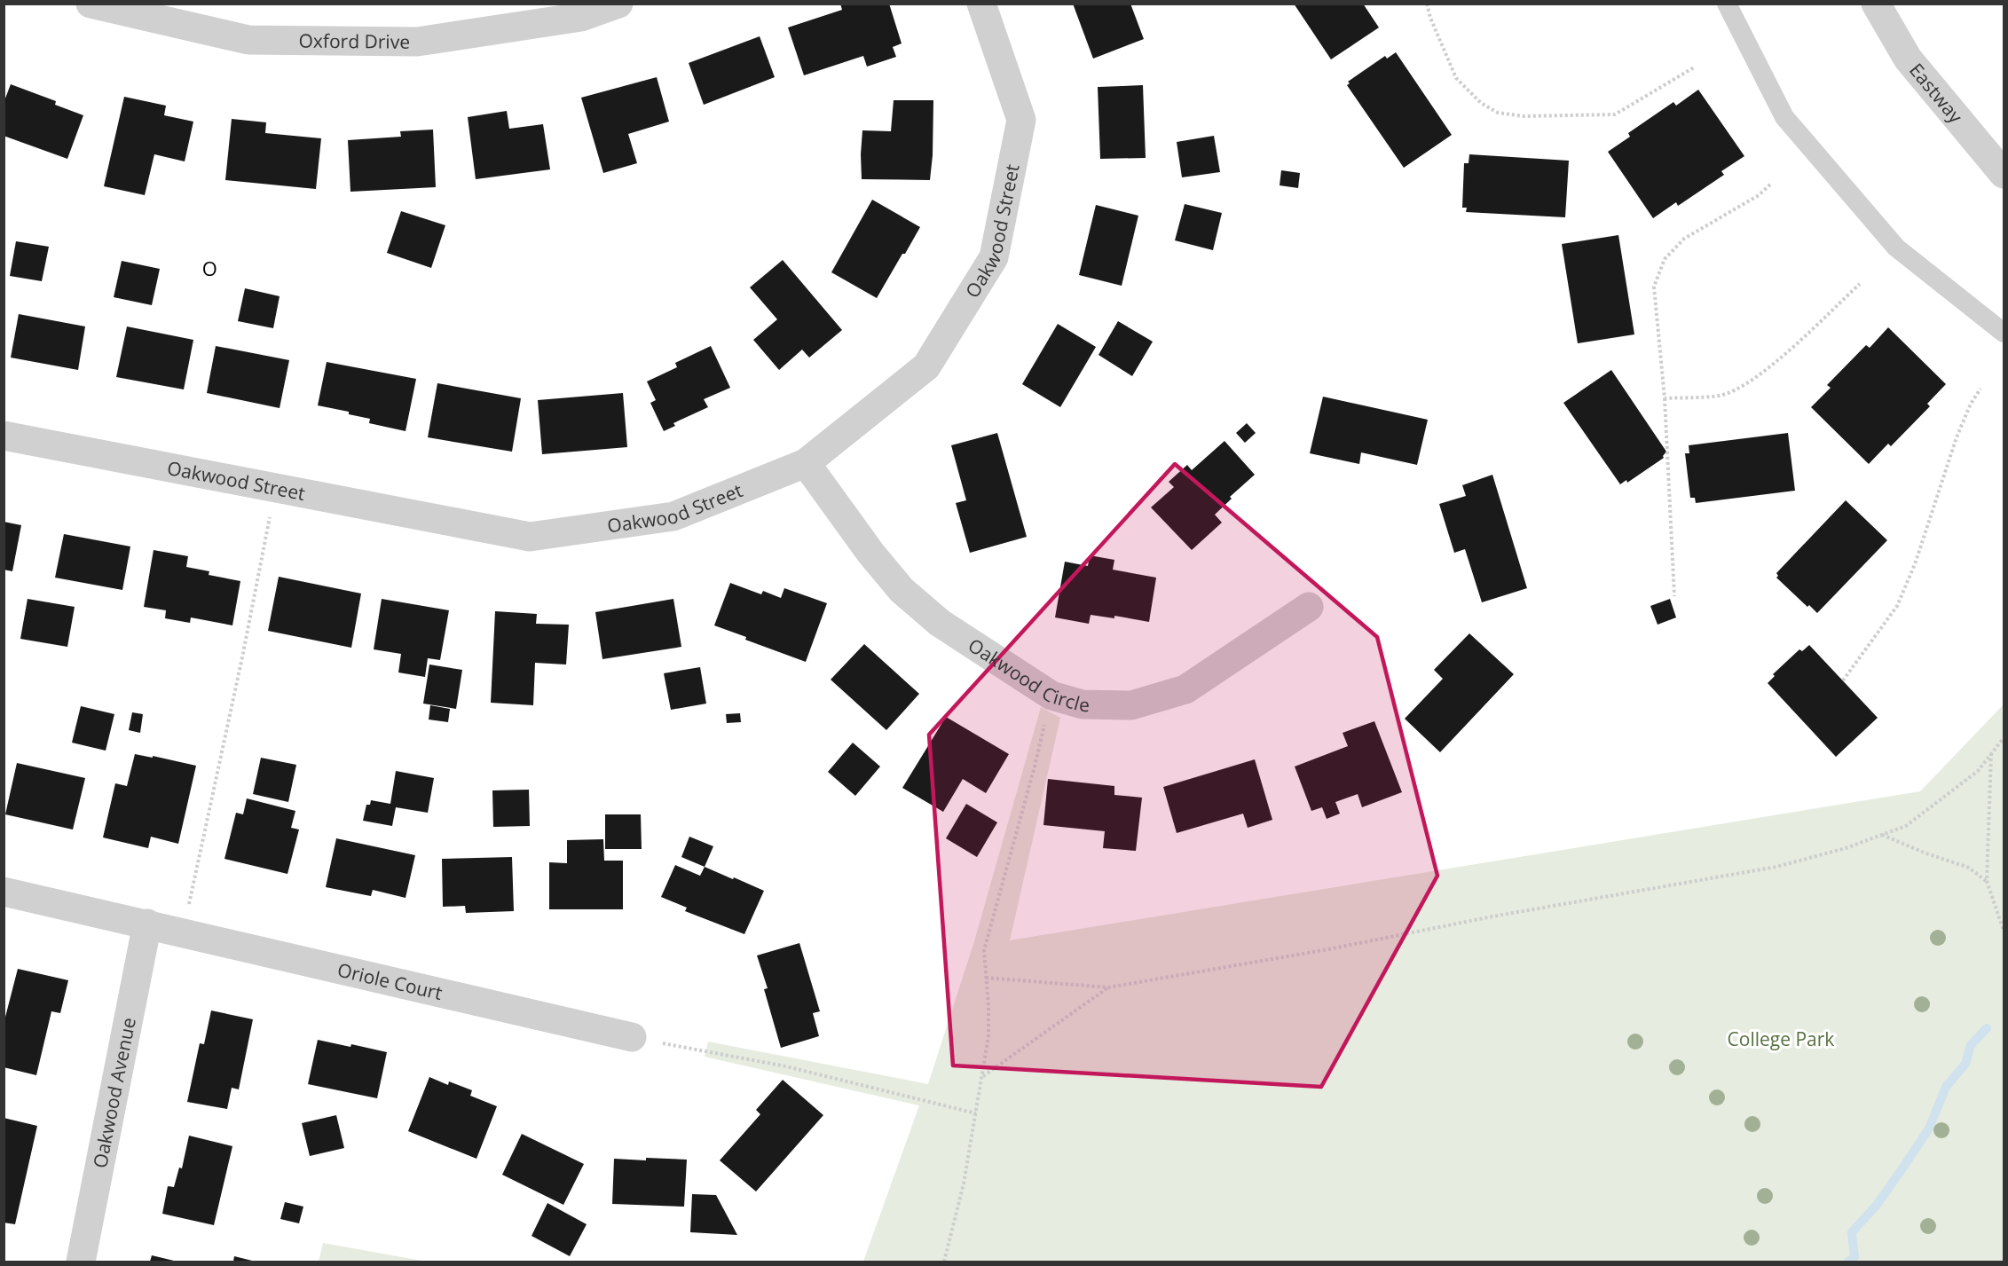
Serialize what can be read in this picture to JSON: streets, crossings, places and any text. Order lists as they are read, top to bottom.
{
  "streets": {
    "street": [
      "Oxford Drive",
      "Eastway",
      "Oakwood Street",
      "Oakwood Circle",
      "Oriole Court",
      "Oakwood Avenue"
    ]
  },
  "crossings": [
    ["Oakwood Street", "Oakwood Circle"],
    ["Oriole Court", "Oakwood Avenue"]
  ],
  "districts": ["O"],
  "parks": ["College Park"]
}
